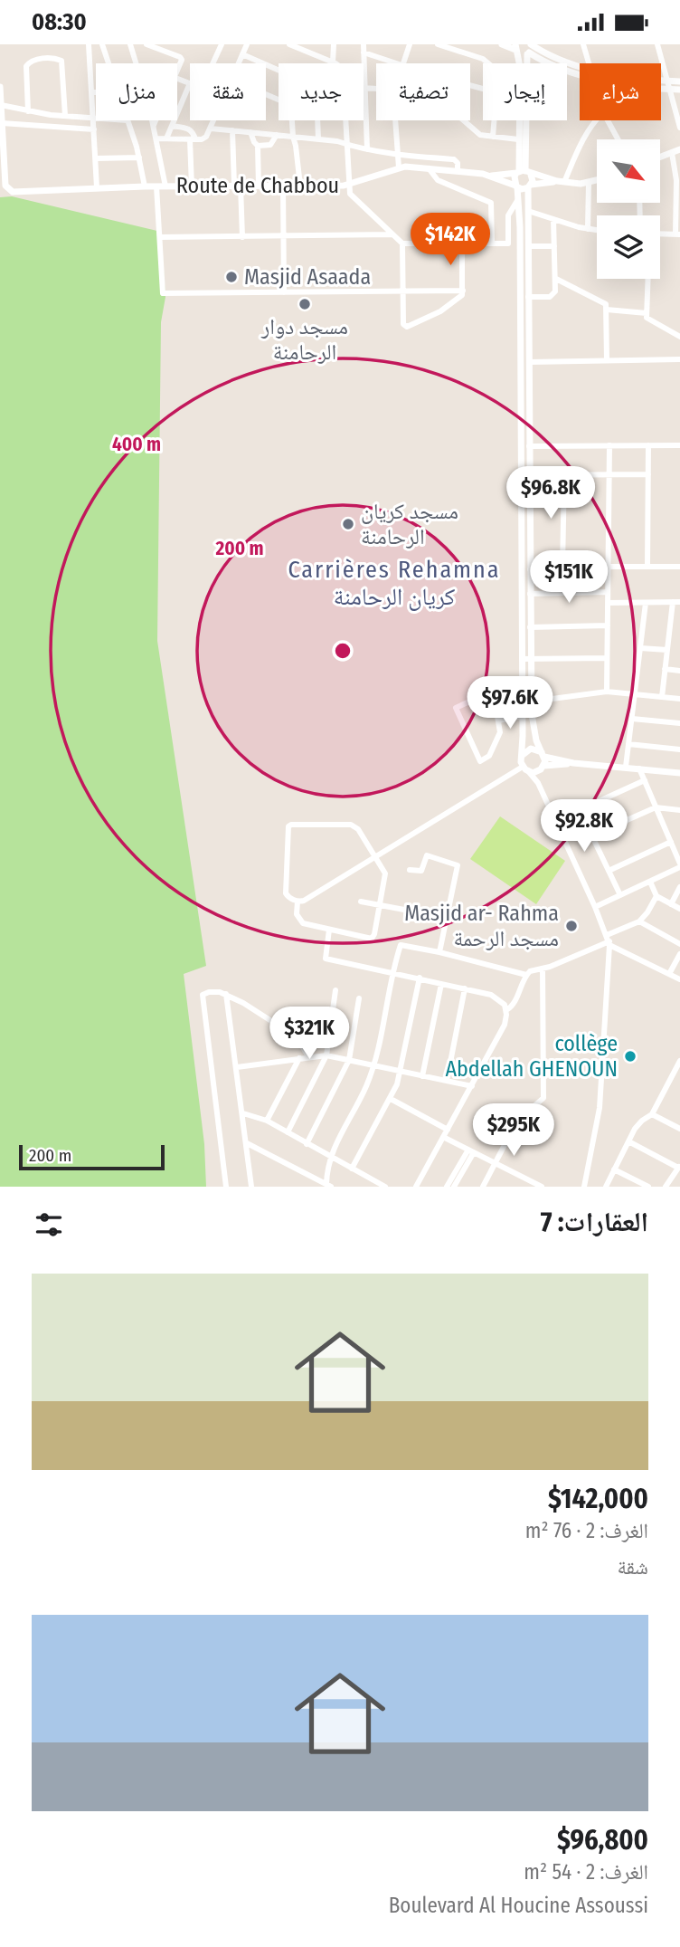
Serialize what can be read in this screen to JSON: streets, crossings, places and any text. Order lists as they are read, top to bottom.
{
  "streets": {
    "street": ["Route de Chabbou"]
  },
  "districts": ["Carrières Rehamna كريان الرحامنة"],
  "places": [
    "Masjid Asaada",
    "مسجد دوار الرحامنة",
    "مسجد كريان الرحامنة",
    "Masjid ar- Rahma مسجد الرحمة",
    "collège Abdellah GHENOUN"
  ],
  "scale_bar": "200 m",
  "north": "bottom right",
  "page": {
    "status": "08:30",
    "chip": [
      "شراء",
      "إيجار",
      "تصفية",
      "جديد",
      "شقة",
      "منزل"
    ],
    "price": [
      "$142K",
      "$96.8K",
      "$151K",
      "$97.6K",
      "$92.8K",
      "$321K",
      "$295K"
    ],
    "scale": "200 m",
    "heading": "العقارات: 7",
    "list": [
      {
        "name": "$142,000",
        "note": "الغرف: 2 · 76 m² · شقة"
      },
      {
        "name": "$96,800",
        "note": "الغرف: 2 · 54 m² · Boulevard Al Houcine Assoussi"
      }
    ]
  },
  "rings": ["400 m", "200 m"]
}
